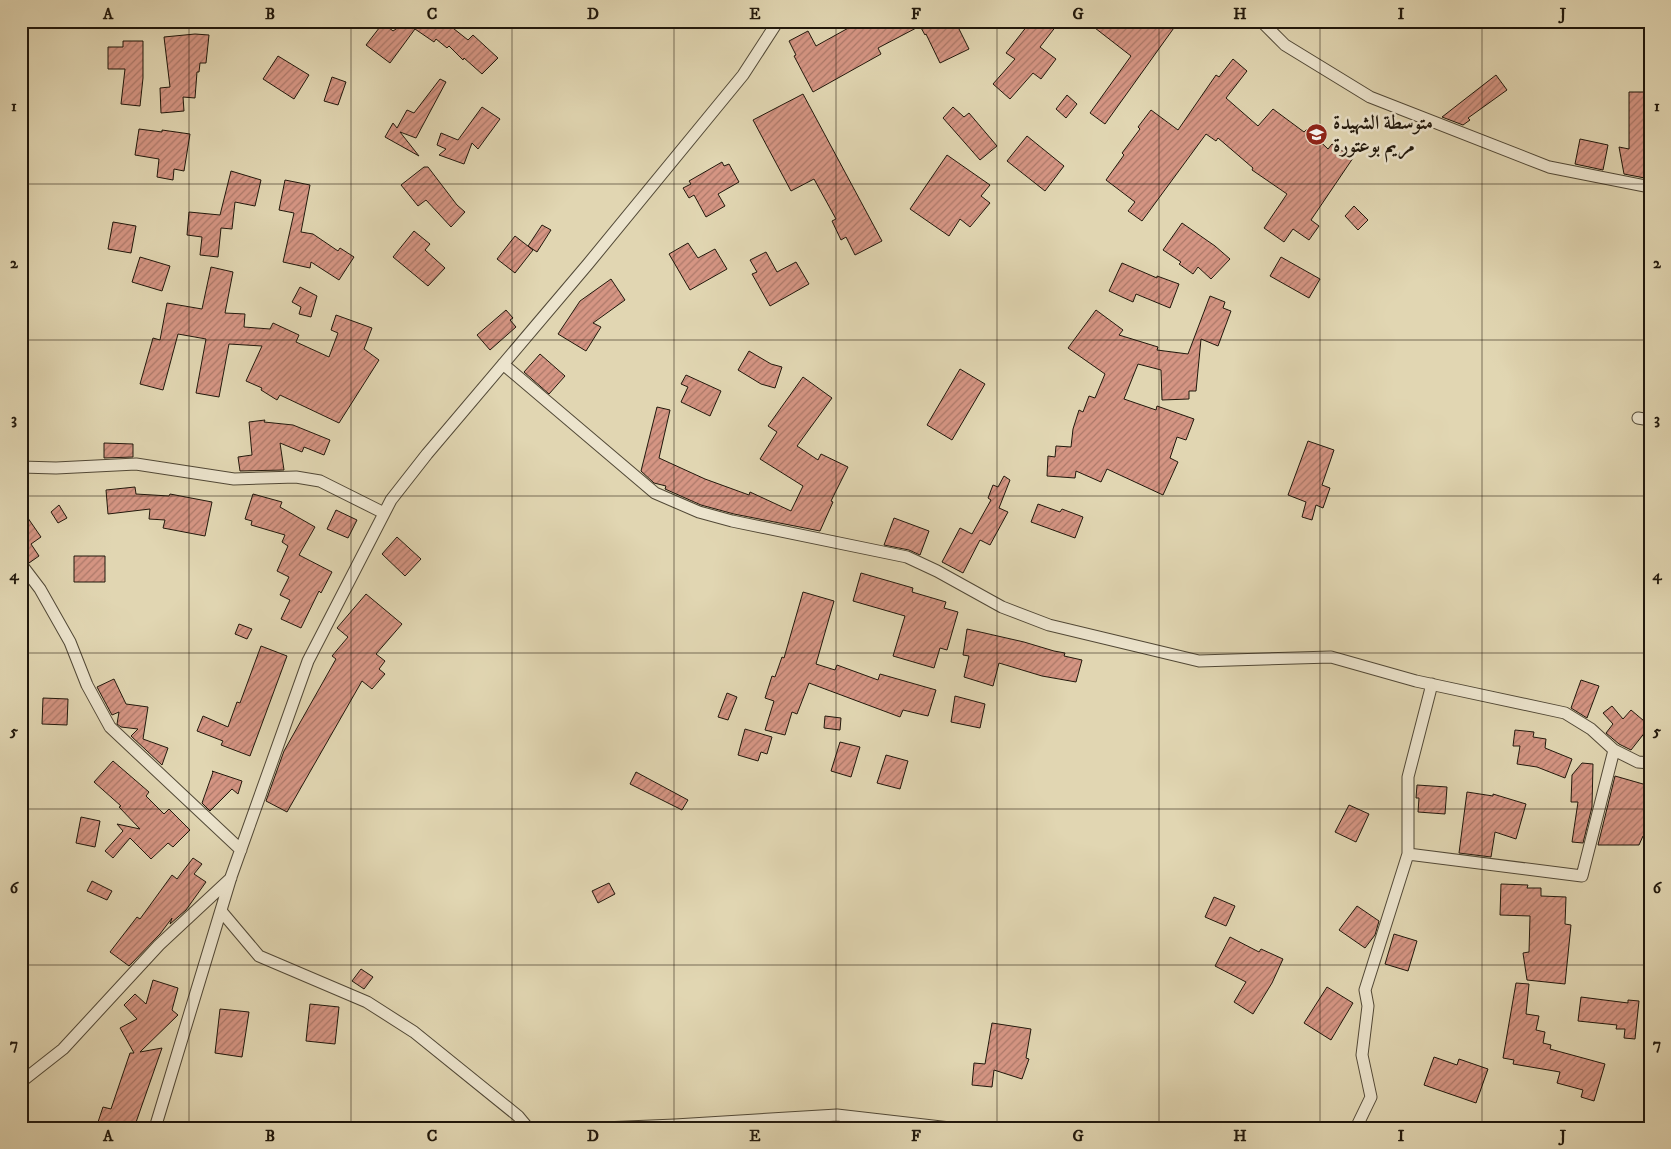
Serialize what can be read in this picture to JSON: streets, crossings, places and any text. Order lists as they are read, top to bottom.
{
  "places": {
    "school or university": ["متوسطة الشهيدة مريم بوعتورة"]
  },
  "grid": {
    "columns": [
      "A",
      "B",
      "C",
      "D",
      "E",
      "F",
      "G",
      "H",
      "I",
      "J"
    ],
    "rows": [
      "1",
      "2",
      "3",
      "4",
      "5",
      "6",
      "7"
    ]
  }
}
